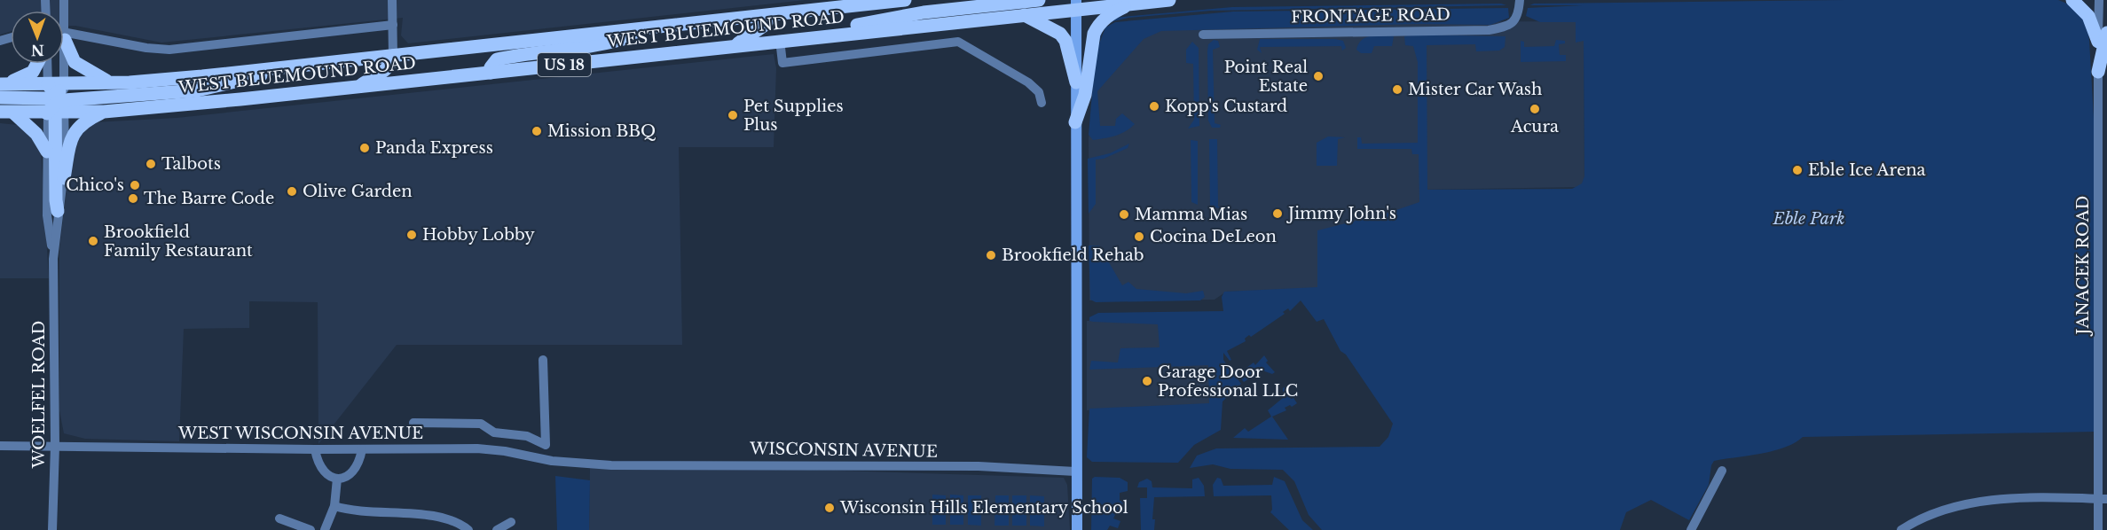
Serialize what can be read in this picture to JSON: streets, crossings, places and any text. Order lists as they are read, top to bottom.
{
  "streets": {
    "main road": ["WEST BLUEMOUND ROAD", "US 18"],
    "street": [
      "FRONTAGE ROAD",
      "JANACEK ROAD",
      "WOELFEL ROAD",
      "WEST WISCONSIN AVENUE",
      "WISCONSIN AVENUE"
    ]
  },
  "crossings": [
    ["WEST BLUEMOUND ROAD", "WOELFEL ROAD"],
    ["WOELFEL ROAD", "WEST WISCONSIN AVENUE"],
    ["WEST WISCONSIN AVENUE", "WISCONSIN AVENUE"]
  ],
  "parks": ["Eble Park"],
  "places": [
    "Point Real Estate",
    "Mister Car Wash",
    "Kopp's Custard",
    "Acura",
    "Pet Supplies Plus",
    "Mission BBQ",
    "Panda Express",
    "Talbots",
    "Eble Ice Arena",
    "Chico's",
    "Olive Garden",
    "The Barre Code",
    "Jimmy John's",
    "Mamma Mias",
    "Hobby Lobby",
    "Cocina DeLeon",
    "Brookfield Family Restaurant",
    "Brookfield Rehab",
    "Garage Door Professional LLC",
    "Wisconsin Hills Elementary School"
  ],
  "north": "bottom"
}
